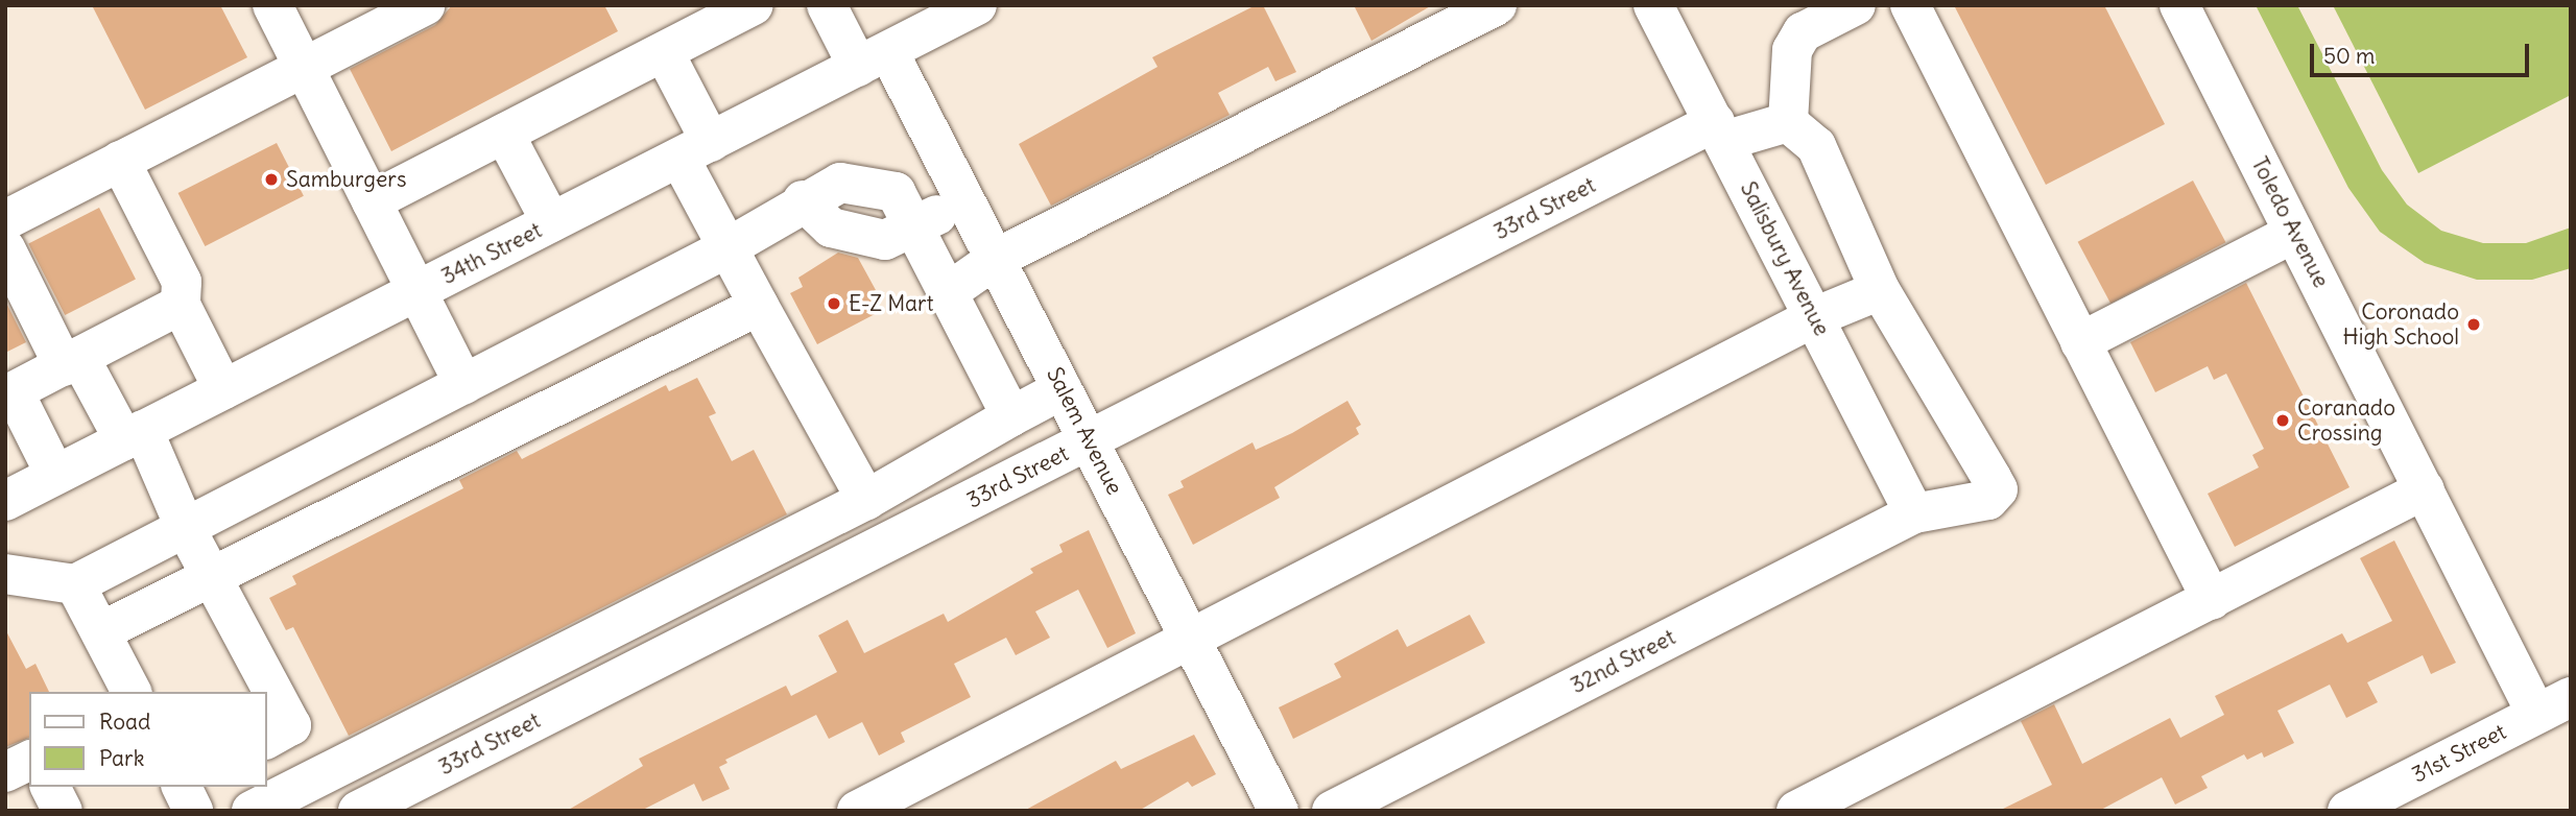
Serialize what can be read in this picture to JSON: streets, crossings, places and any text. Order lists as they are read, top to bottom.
{
  "streets": {
    "street": [
      "33rd Street",
      "Toledo Avenue",
      "34th Street",
      "Salisbury Avenue",
      "Salem Avenue",
      "32nd Street",
      "31st Street"
    ]
  },
  "crossings": [
    ["33rd Street", "Salisbury Avenue"],
    ["33rd Street", "Salem Avenue"],
    ["Toledo Avenue", "31st Street"],
    ["34th Street", "Salem Avenue"],
    ["Salisbury Avenue", "32nd Street"]
  ],
  "places": [
    "Samburgers",
    "E-Z Mart",
    "Coronado High School",
    "Coranado Crossing"
  ],
  "legend": ["Road", "Park"],
  "scale_bar": "50 m"
}
